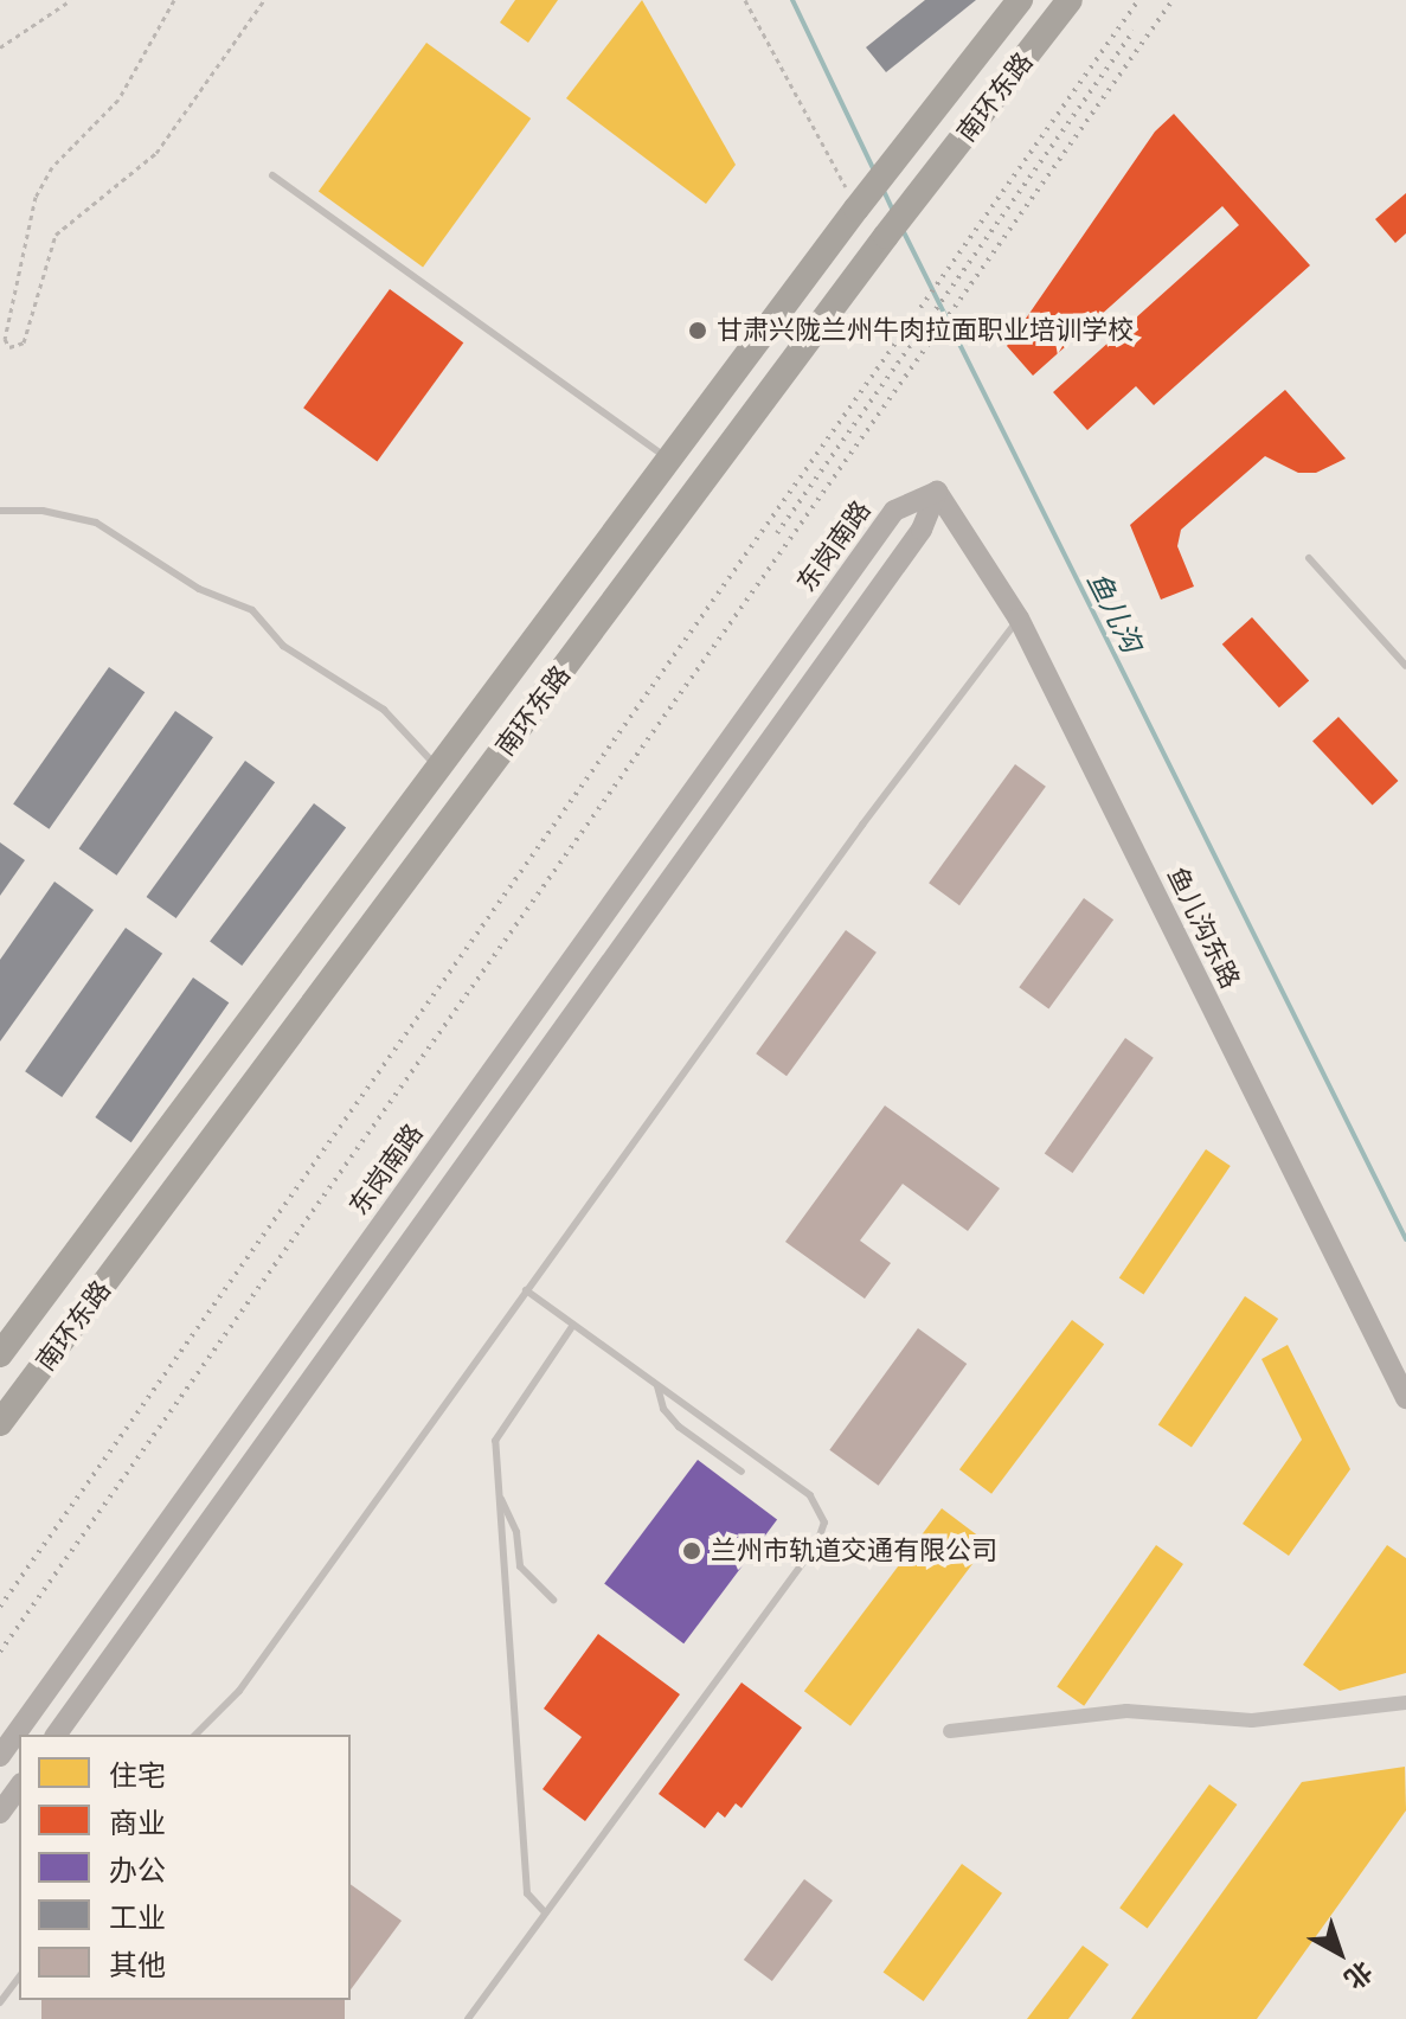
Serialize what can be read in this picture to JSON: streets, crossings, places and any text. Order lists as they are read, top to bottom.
{
  "streets": {
    "highway": ["南环东路"],
    "street": ["东岗南路", "鱼儿沟东路"]
  },
  "crossings": [
    ["东岗南路", "鱼儿沟东路"]
  ],
  "water": ["鱼儿沟"],
  "places": ["甘肃兴陇兰州牛肉拉面职业培训学校", "兰州市轨道交通有限公司"],
  "legend": [
    "住宅",
    "商业",
    "办公",
    "工业",
    "其他"
  ],
  "north": "bottom right"
}
